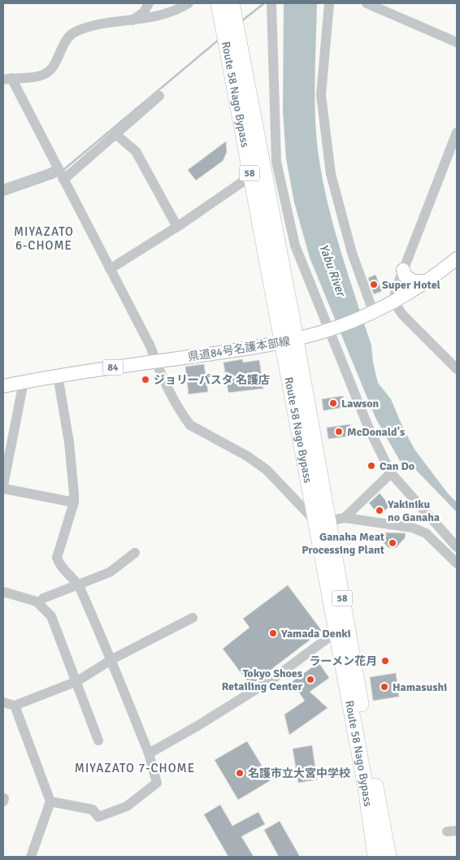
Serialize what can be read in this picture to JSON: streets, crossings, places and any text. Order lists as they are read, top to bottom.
{
  "streets": {
    "highway": ["Route 58 Nago Bypass", "58"],
    "main road": ["県道84号名護本部線", "84"]
  },
  "crossings": [
    ["Route 58 Nago Bypass", "県道84号名護本部線"]
  ],
  "districts": ["MIYAZATO 6-CHOME", "MIYAZATO 7-CHOME"],
  "water": ["Yabu River"],
  "places": [
    "Super Hotel",
    "ジョリーパスタ 名護店",
    "Lawson",
    "McDonald's",
    "Can Do",
    "Yakiniku no Ganaha",
    "Ganaha Meat Processing Plant",
    "Yamada Denki",
    "ラーメン花月",
    "Tokyo Shoes Retailing Center",
    "Hamasushi",
    "名護市立大宮中学校"
  ]
}
